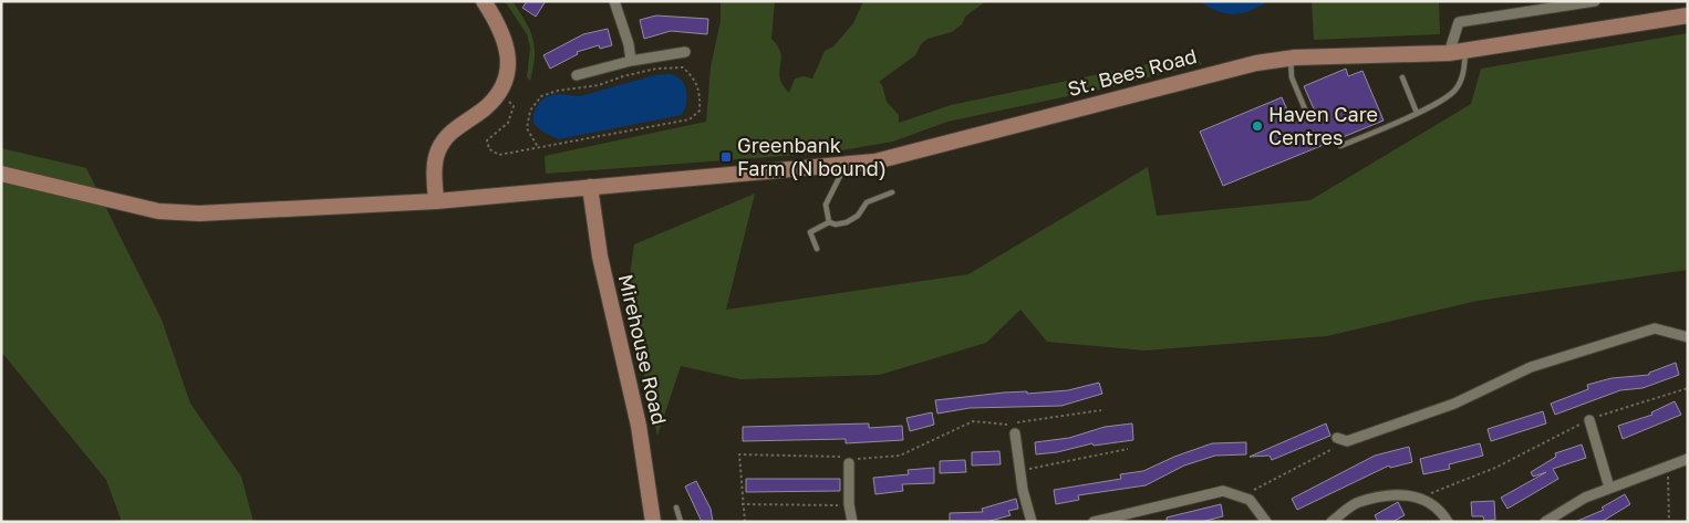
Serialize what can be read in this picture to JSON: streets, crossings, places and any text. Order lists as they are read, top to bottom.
{
  "streets": {
    "main road": ["St. Bees Road", "Mirehouse Road"]
  },
  "crossings": [
    ["St. Bees Road", "Mirehouse Road"]
  ],
  "places": {
    "other": ["Haven Care Centres"],
    "transit": ["Greenbank Farm (N bound)"]
  }
}
